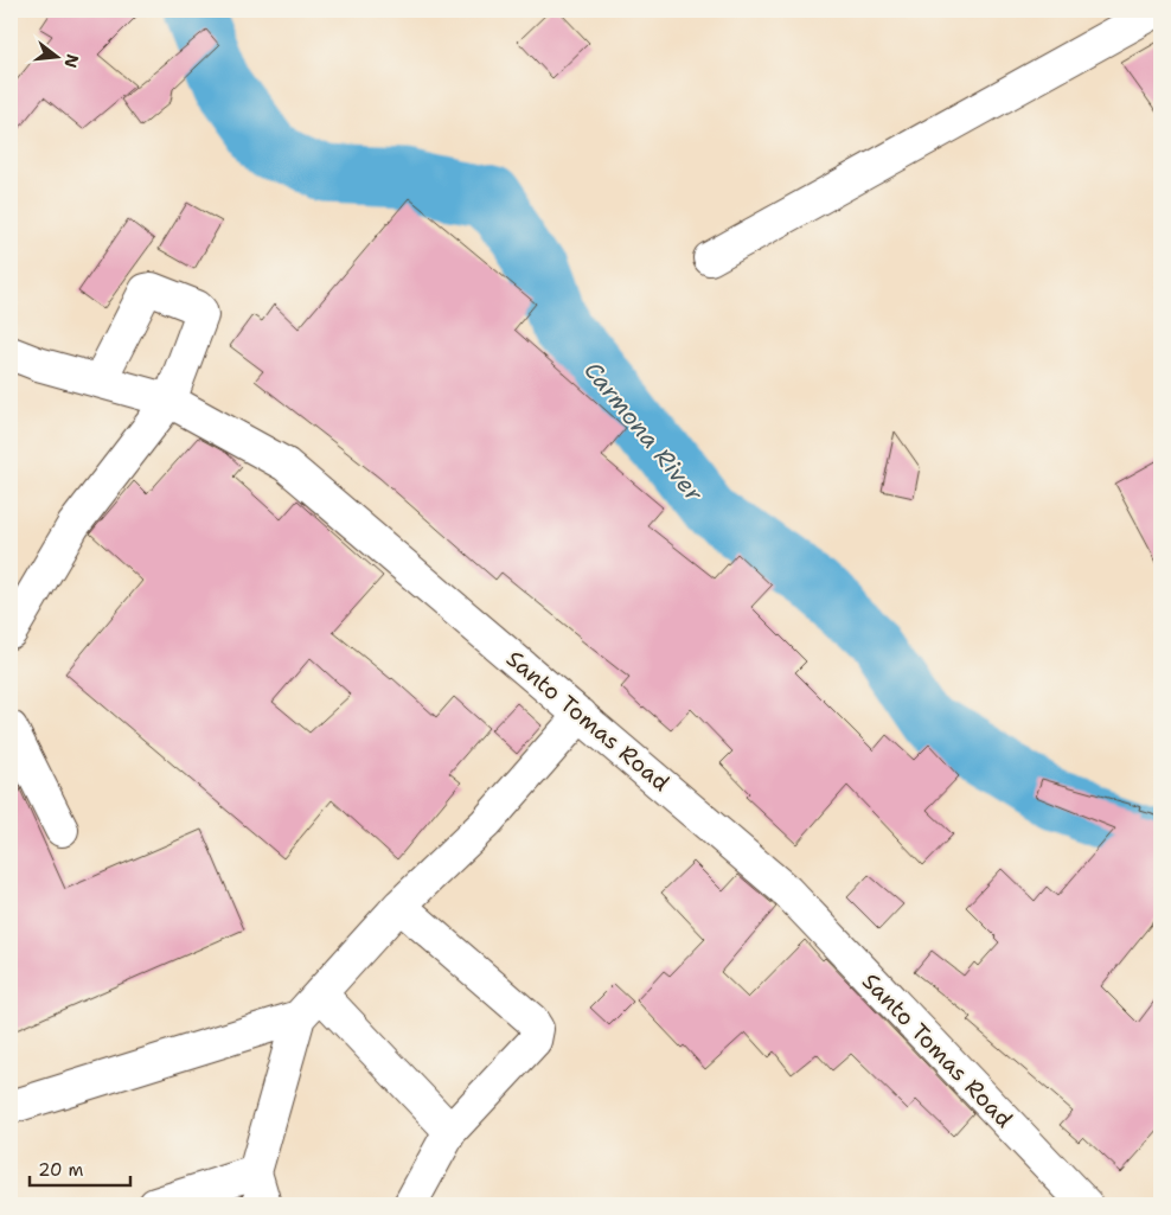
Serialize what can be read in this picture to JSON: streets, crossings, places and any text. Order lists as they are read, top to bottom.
{
  "streets": {
    "street": ["Santo Tomas Road"]
  },
  "water": ["Carmona River"],
  "scale_bar": "20 m",
  "north": "right"
}
